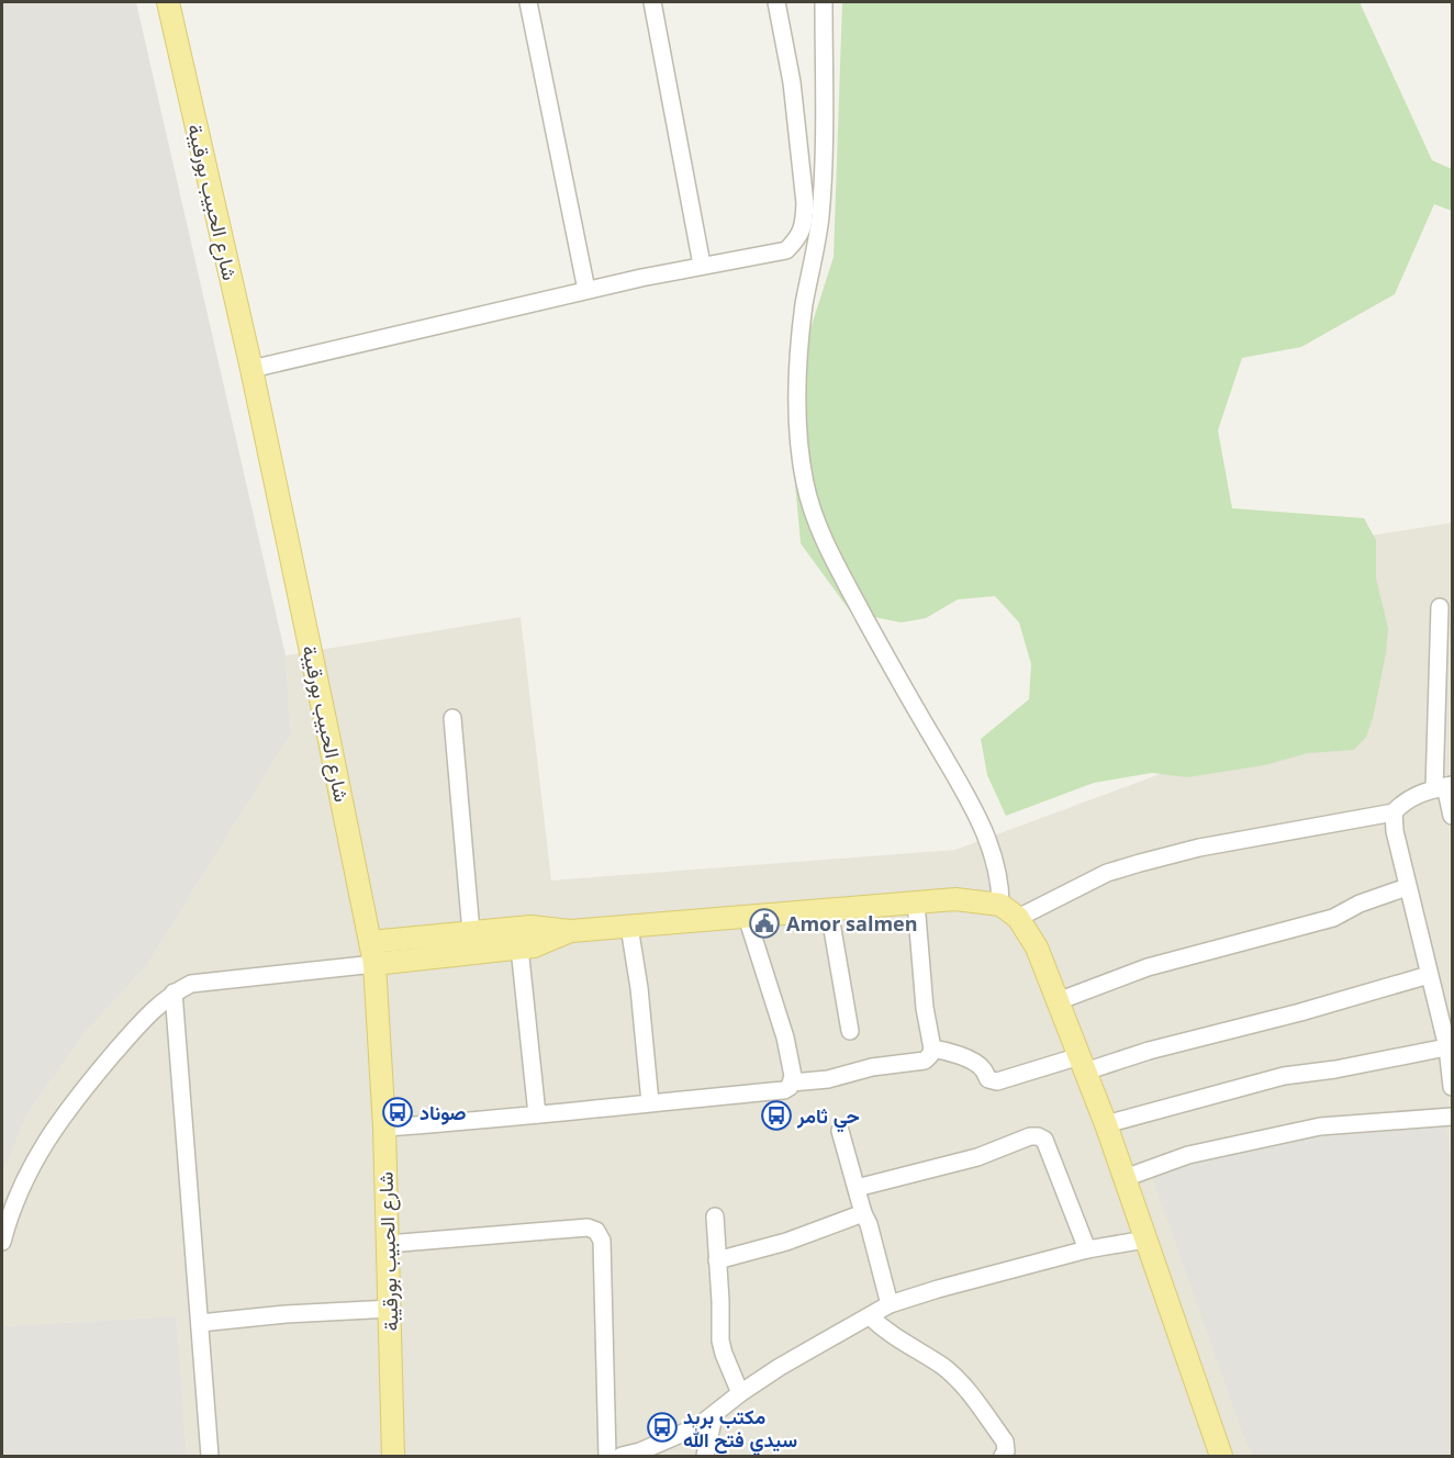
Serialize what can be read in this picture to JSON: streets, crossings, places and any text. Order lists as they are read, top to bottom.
{
  "streets": {
    "main road": ["شارع الحبيب بورقيبة"]
  },
  "places": {
    "public building": ["Amor salmen"],
    "bus stop": ["صوناد", "حي ثامر", "مكتب بريد سيدي فتح الله"]
  }
}
